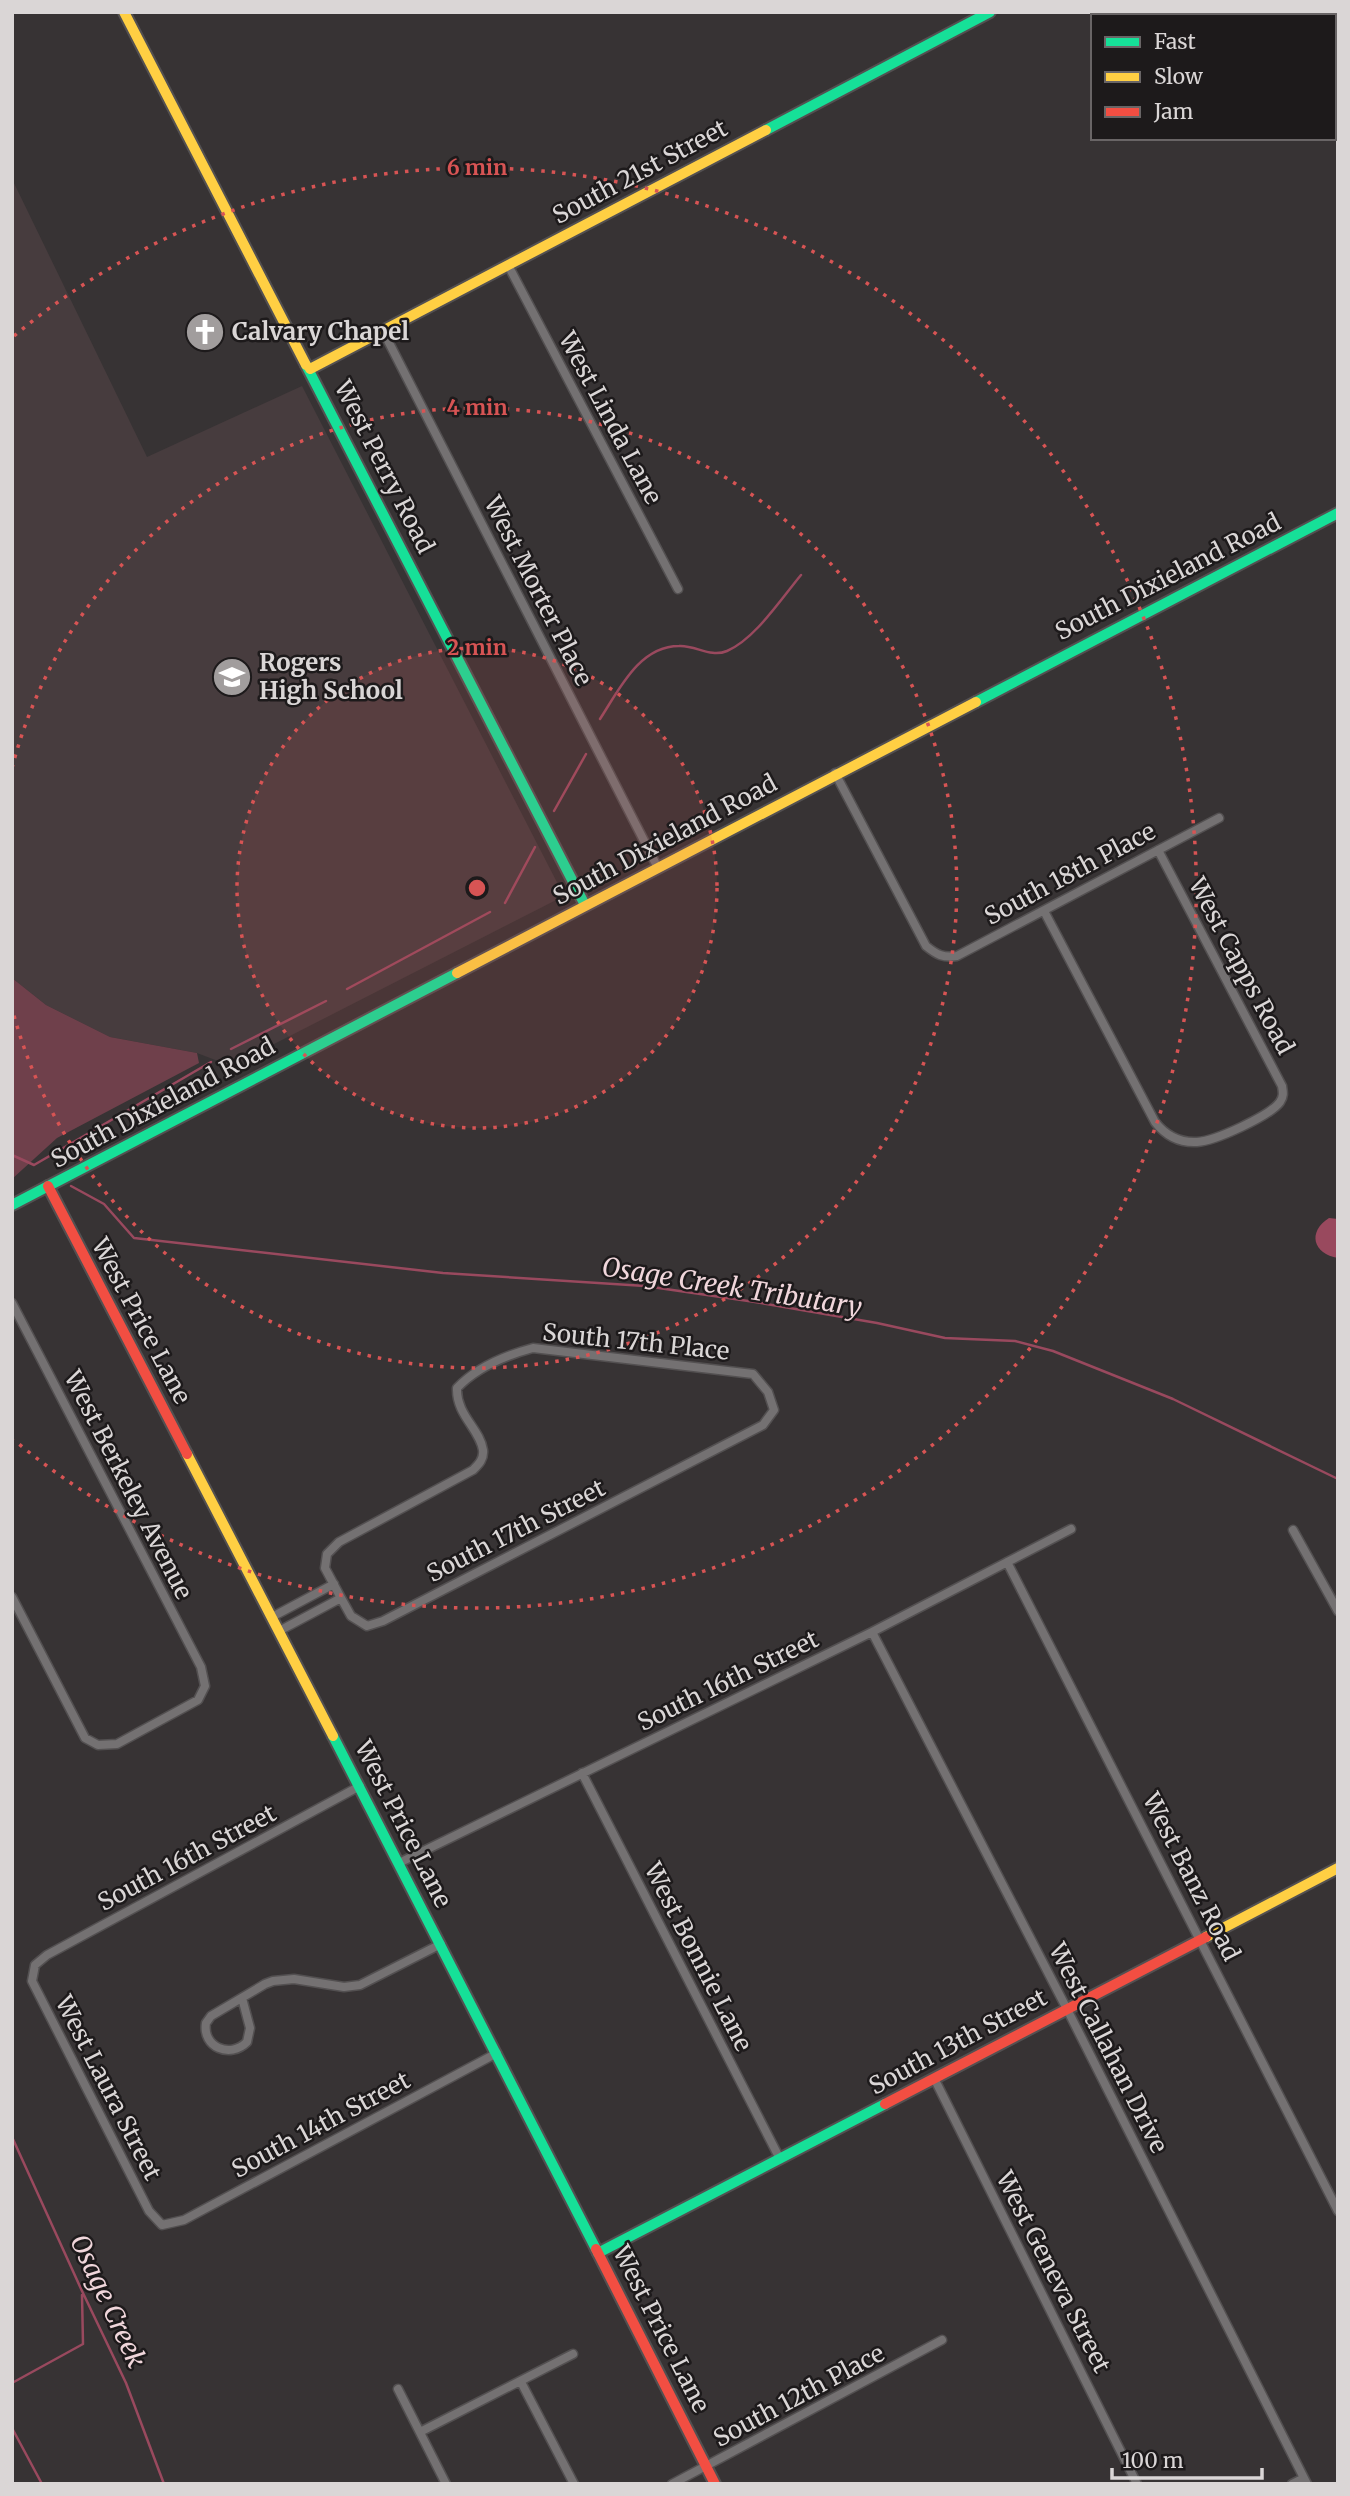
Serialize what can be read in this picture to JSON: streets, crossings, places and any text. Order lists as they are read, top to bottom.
{
  "streets": {
    "street": [
      "South 21st Street",
      "West Linda Lane",
      "West Perry Road",
      "South Dixieland Road",
      "West Morter Place",
      "South 18th Place",
      "West Capps Road",
      "West Price Lane",
      "South 17th Place",
      "West Berkeley Avenue",
      "South 17th Street",
      "South 16th Street",
      "West Banz Road",
      "West Bonnie Lane",
      "South 13th Street",
      "West Callahan Drive",
      "West Laura Street",
      "South 14th Street",
      "West Geneva Street",
      "South 12th Place"
    ]
  },
  "crossings": [
    ["South 21st Street", "West Linda Lane"],
    ["South 21st Street", "West Perry Road"],
    ["South 21st Street", "West Morter Place"],
    ["West Perry Road", "South Dixieland Road"],
    ["South Dixieland Road", "West Morter Place"],
    ["South Dixieland Road", "South 18th Place"],
    ["South Dixieland Road", "West Price Lane"],
    ["South 18th Place", "West Capps Road"],
    ["West Price Lane", "South 16th Street"],
    ["West Price Lane", "South 13th Street"],
    ["West Price Lane", "South 14th Street"],
    ["West Price Lane", "South 12th Place"],
    ["South 17th Place", "South 17th Street"],
    ["South 16th Street", "West Banz Road"],
    ["South 16th Street", "West Bonnie Lane"],
    ["South 16th Street", "West Callahan Drive"],
    ["South 16th Street", "West Laura Street"],
    ["West Banz Road", "South 13th Street"],
    ["West Bonnie Lane", "South 13th Street"],
    ["South 13th Street", "West Callahan Drive"],
    ["South 13th Street", "West Geneva Street"],
    ["West Laura Street", "South 14th Street"]
  ],
  "water": ["Osage Creek Tributary", "Osage Creek"],
  "places": {
    "church": ["Calvary Chapel"],
    "school or university": ["Rogers High School"]
  },
  "legend": ["Fast", "Slow", "Jam"],
  "scale_bar": "100 m",
  "rings": ["6 min", "4 min", "2 min"]
}
